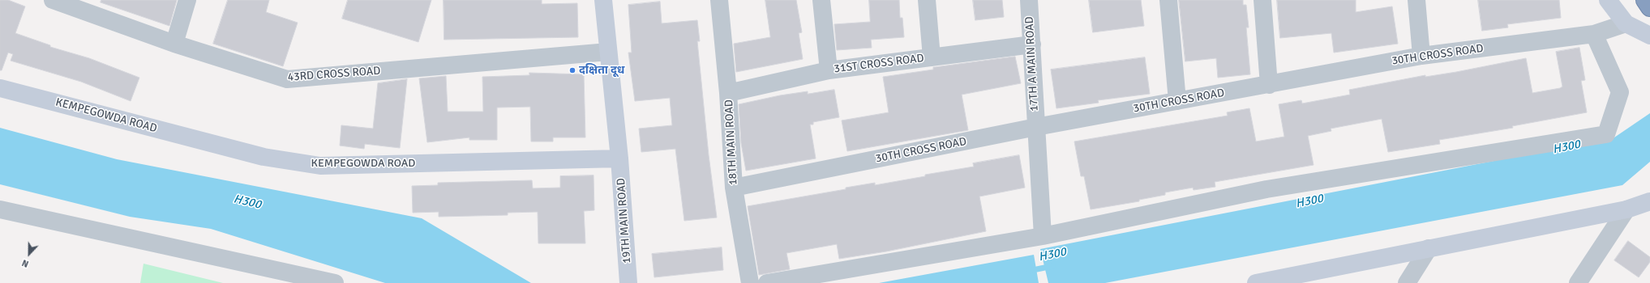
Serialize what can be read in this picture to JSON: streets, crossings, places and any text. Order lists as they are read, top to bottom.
{
  "streets": {
    "street": [
      "30TH CROSS ROAD",
      "31ST CROSS ROAD",
      "17TH A MAIN ROAD",
      "43RD CROSS ROAD",
      "KEMPEGOWDA ROAD",
      "18TH MAIN ROAD",
      "19TH MAIN ROAD"
    ]
  },
  "crossings": [
    ["30TH CROSS ROAD", "17TH A MAIN ROAD"],
    ["30TH CROSS ROAD", "18TH MAIN ROAD"],
    ["31ST CROSS ROAD", "17TH A MAIN ROAD"],
    ["31ST CROSS ROAD", "18TH MAIN ROAD"],
    ["43RD CROSS ROAD", "19TH MAIN ROAD"],
    ["KEMPEGOWDA ROAD", "19TH MAIN ROAD"]
  ],
  "water": ["H300"],
  "places": ["दक्षिता दूध"],
  "north": "bottom"
}
